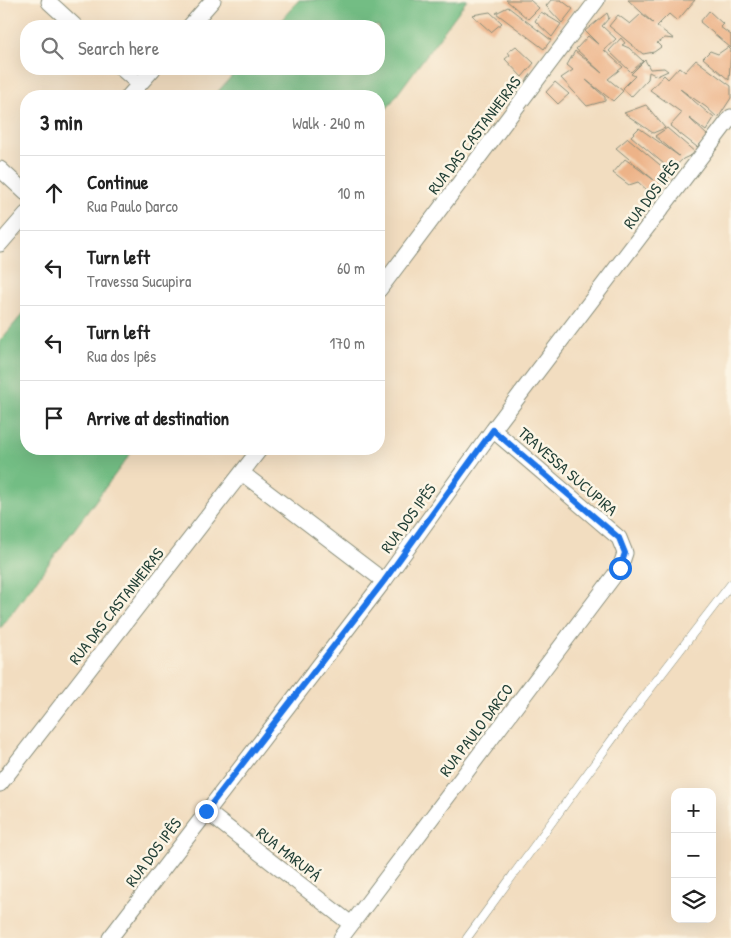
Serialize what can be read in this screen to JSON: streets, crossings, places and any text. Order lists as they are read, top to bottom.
{
  "streets": {
    "street": [
      "RUA DAS CASTANHEIRAS",
      "RUA DOS IPÊS",
      "TRAVESSA SUCUPIRA",
      "RUA PAULO DARCO",
      "RUA MARUPÁ"
    ]
  },
  "crossings": [
    ["RUA DOS IPÊS", "TRAVESSA SUCUPIRA"],
    ["RUA DOS IPÊS", "RUA MARUPÁ"],
    ["TRAVESSA SUCUPIRA", "RUA PAULO DARCO"],
    ["RUA PAULO DARCO", "RUA MARUPÁ"]
  ],
  "page": {
    "search": "Search here",
    "heading": ["3 min", "Walk · 240 m"],
    "list": [
      ["Continue", "Rua Paulo Darco", "10 m"],
      ["Turn left", "Travessa Sucupira", "60 m"],
      ["Turn left", "Rua dos Ipês", "170 m"],
      "Arrive at destination"
    ],
    "map_buttons": ["+", "−"]
  }
}
